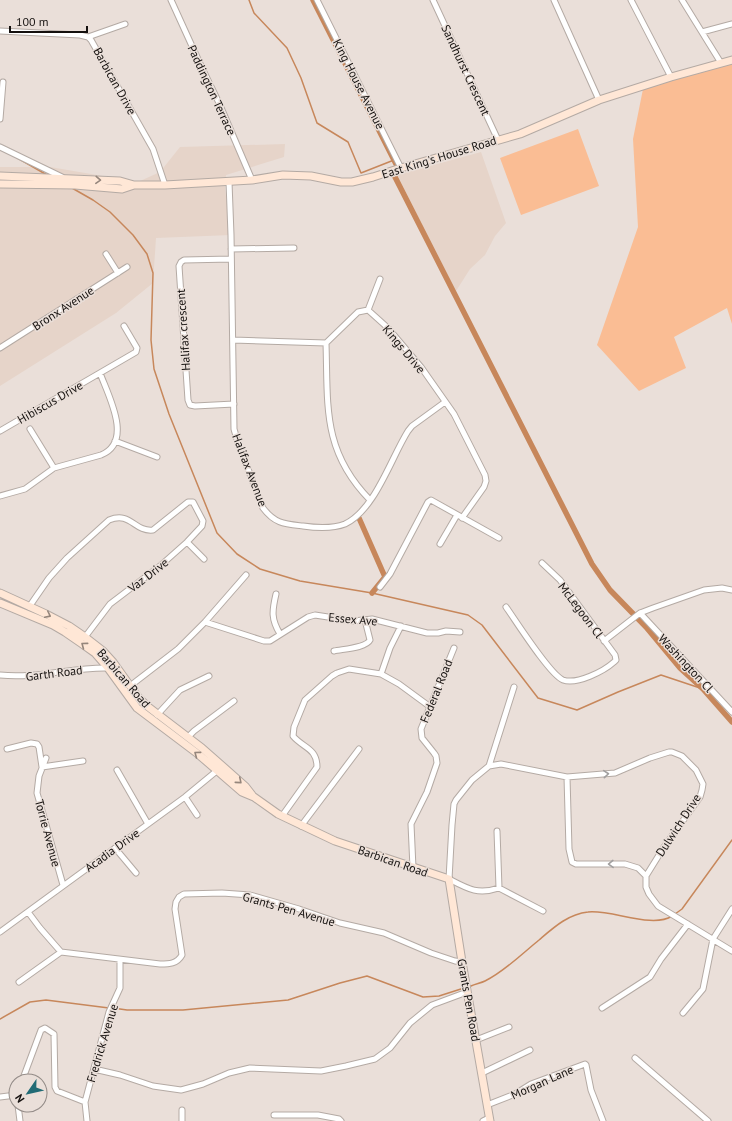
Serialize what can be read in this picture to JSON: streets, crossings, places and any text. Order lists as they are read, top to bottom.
{
  "streets": {
    "main road": ["East King's House Road", "Barbican Road", "Grants Pen Road"],
    "street": [
      "Sandhurst Crescent",
      "Barbican Drive",
      "King House Avenue",
      "Paddington Terrace",
      "Bronx Avenue",
      "Halifax crescent",
      "Kings Drive",
      "Hibiscus Drive",
      "Halifax Avenue",
      "Vaz Drive",
      "McLegoon Cl",
      "Essex Ave",
      "Washington Cl",
      "Garth Road",
      "Federal Road",
      "Dulwich Drive",
      "Torrie Avenue",
      "Acadia Drive",
      "Grants Pen Avenue",
      "Fredrick Avenue",
      "Morgan Lane"
    ]
  },
  "crossings": [
    ["Sandhurst Crescent", "East King's House Road"],
    ["Barbican Drive", "East King's House Road"],
    ["King House Avenue", "East King's House Road"],
    ["Paddington Terrace", "East King's House Road"],
    ["East King's House Road", "Halifax Avenue"],
    ["Halifax crescent", "Halifax Avenue"],
    ["Kings Drive", "Halifax Avenue"],
    ["Vaz Drive", "Barbican Road"],
    ["Garth Road", "Barbican Road"],
    ["Barbican Road", "Federal Road"],
    ["Barbican Road", "Acadia Drive"],
    ["Barbican Road", "Grants Pen Road"],
    ["Torrie Avenue", "Acadia Drive"],
    ["Grants Pen Avenue", "Grants Pen Road"],
    ["Grants Pen Avenue", "Fredrick Avenue"],
    ["Grants Pen Road", "Morgan Lane"]
  ],
  "scale_bar": "100 m",
  "north": "bottom left"
}
